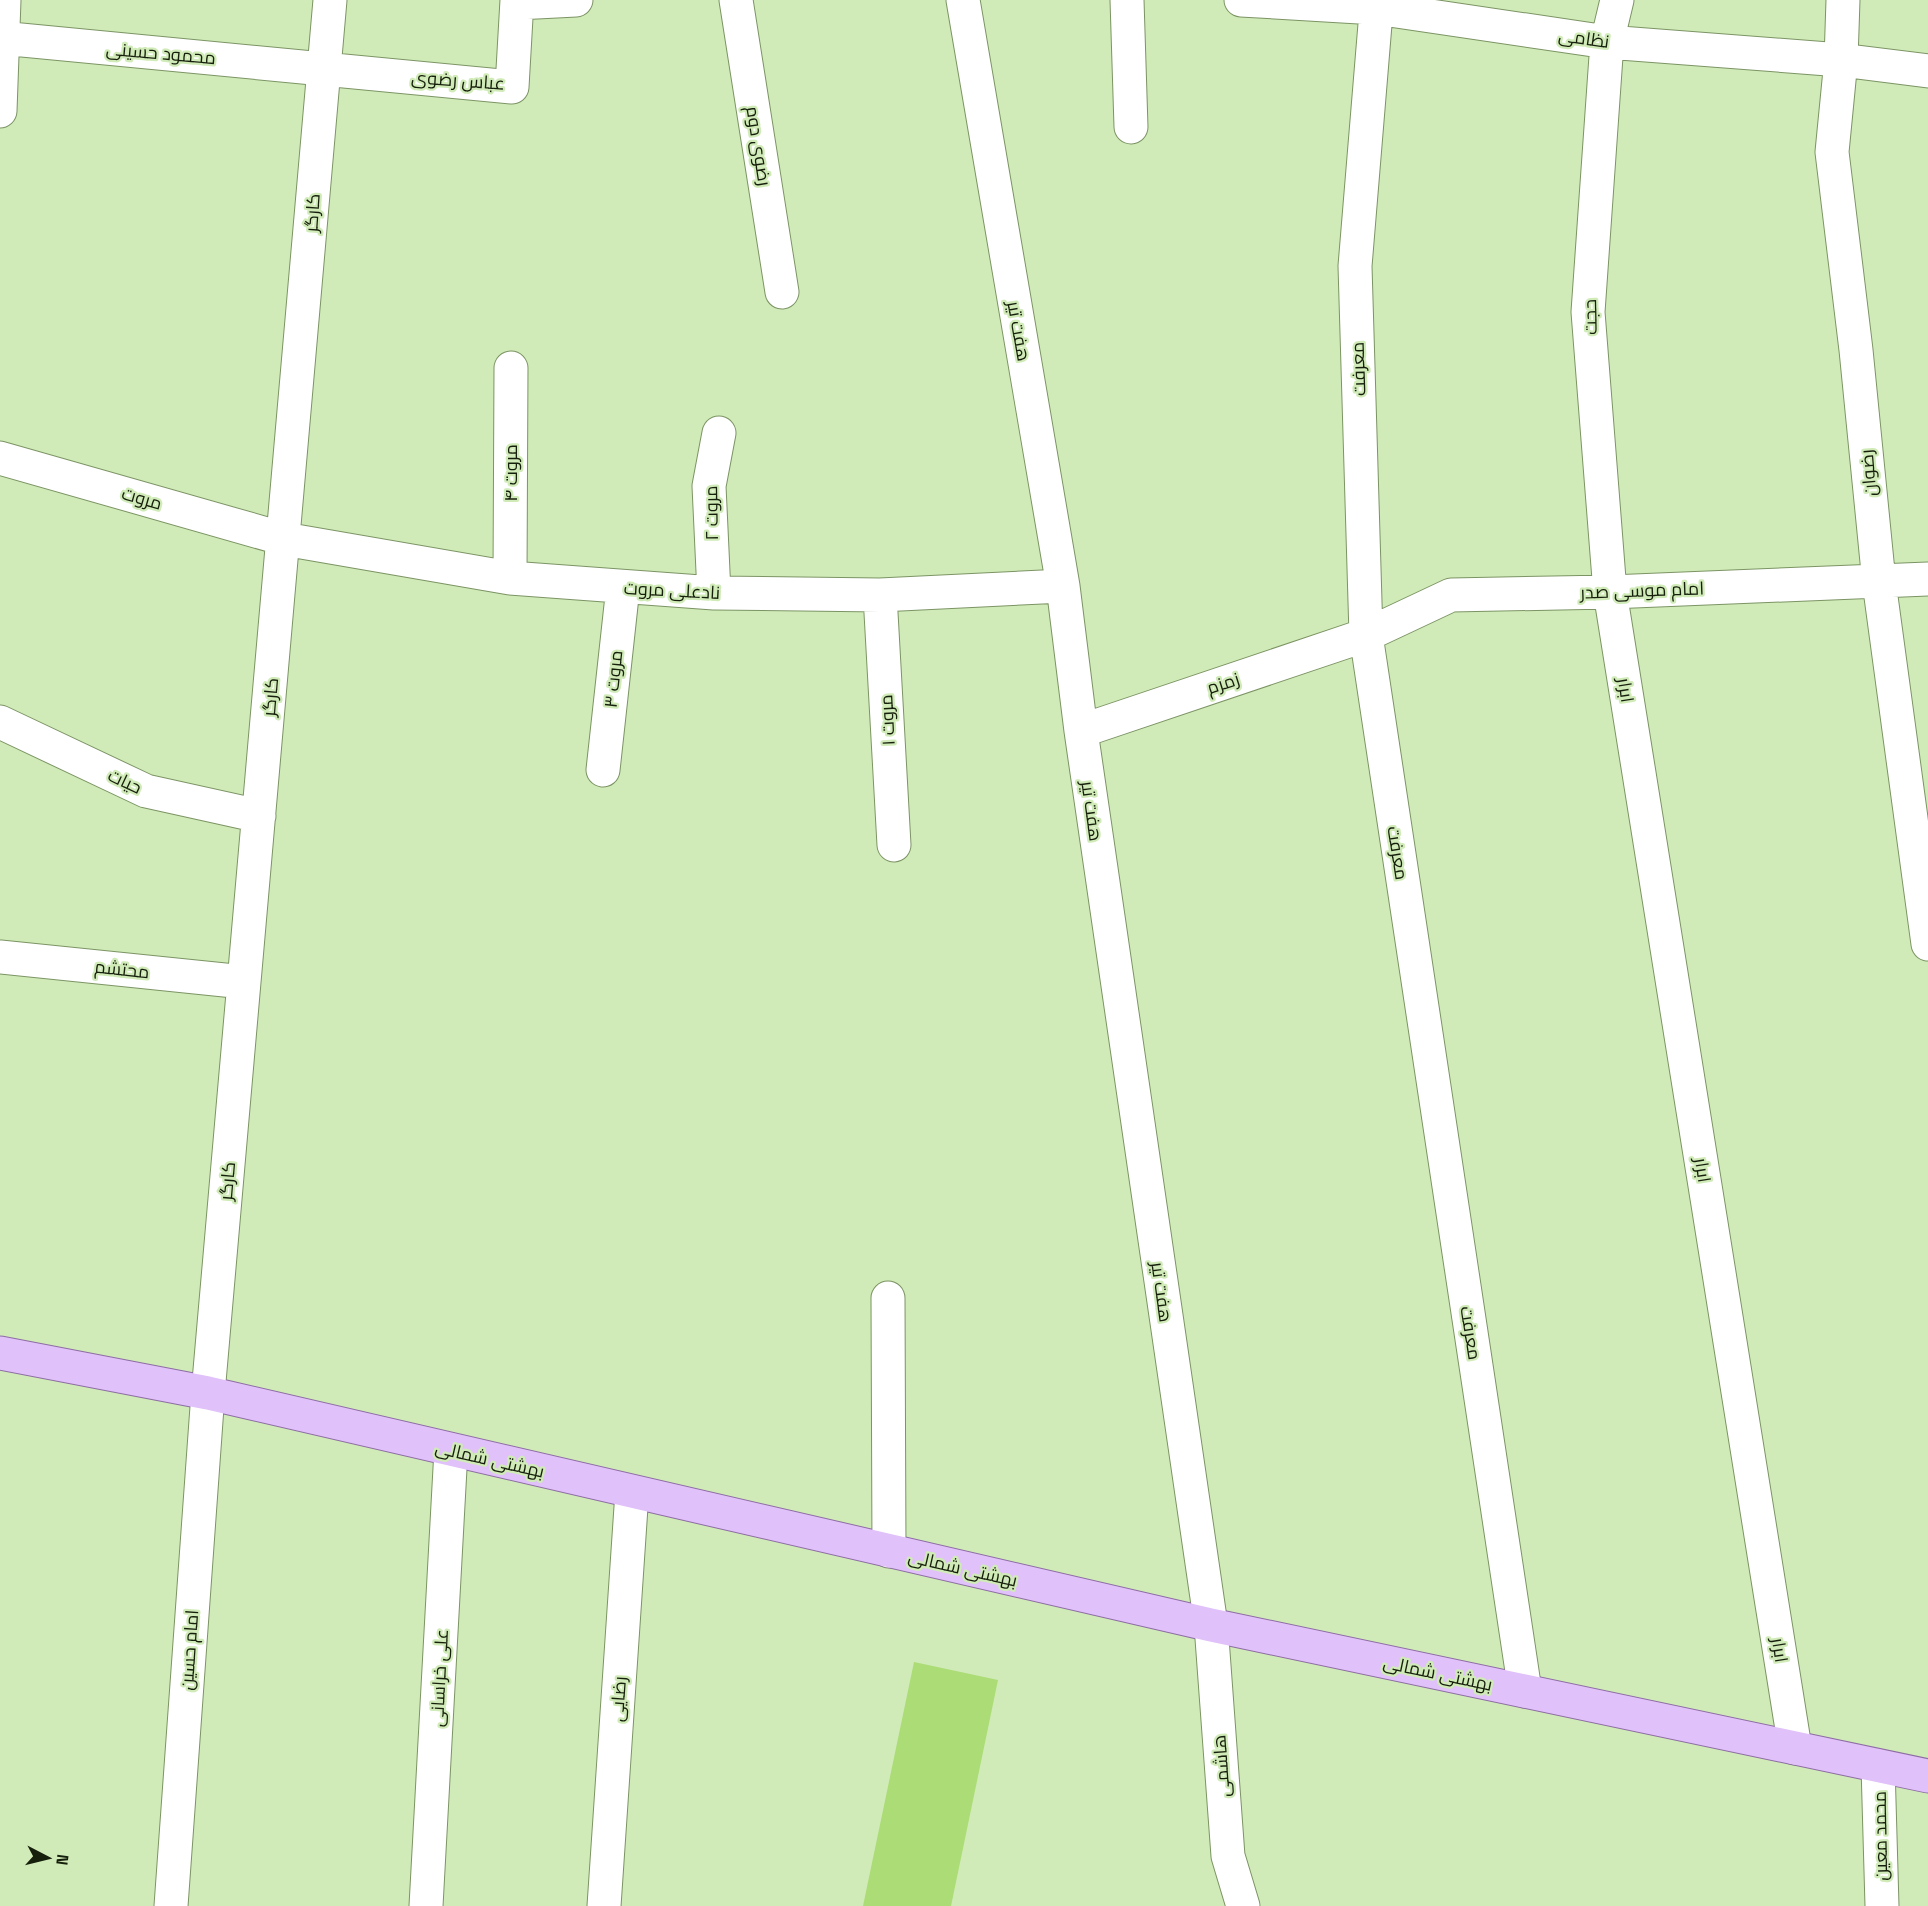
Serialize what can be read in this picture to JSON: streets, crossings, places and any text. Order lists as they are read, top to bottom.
{
  "streets": {
    "main road": ["بهشتی شمالی"],
    "street": [
      "نظامی",
      "محمود حسینی",
      "عباس رضوی",
      "رضوی دوم",
      "کارگر",
      "حجت",
      "هفت تیر",
      "معرفت",
      "مروت ۴",
      "رضوان",
      "مروت",
      "مروت ۲",
      "نادعلی مروت",
      "امام موسی صدر",
      "مروت ۳",
      "زمزم",
      "ابرار",
      "مروت ۱",
      "حیات",
      "محتشم",
      "امام حسین",
      "علی خراسانی",
      "رضایی",
      "هاشمی",
      "محمد معین"
    ]
  },
  "crossings": [
    ["نظامی", "حجت"],
    ["نظامی", "معرفت"],
    ["نظامی", "رضوان"],
    ["محمود حسینی", "عباس رضوی"],
    ["محمود حسینی", "کارگر"],
    ["عباس رضوی", "کارگر"],
    ["کارگر", "مروت"],
    ["کارگر", "نادعلی مروت"],
    ["کارگر", "حیات"],
    ["کارگر", "محتشم"],
    ["کارگر", "بهشتی شمالی"],
    ["کارگر", "امام حسین"],
    ["حجت", "امام موسی صدر"],
    ["حجت", "ابرار"],
    ["هفت تیر", "نادعلی مروت"],
    ["هفت تیر", "زمزم"],
    ["هفت تیر", "بهشتی شمالی"],
    ["هفت تیر", "هاشمی"],
    ["معرفت", "امام موسی صدر"],
    ["معرفت", "زمزم"],
    ["معرفت", "بهشتی شمالی"],
    ["مروت ۴", "نادعلی مروت"],
    ["رضوان", "امام موسی صدر"],
    ["مروت", "نادعلی مروت"],
    ["مروت ۲", "نادعلی مروت"],
    ["نادعلی مروت", "مروت ۳"],
    ["نادعلی مروت", "مروت ۱"],
    ["امام موسی صدر", "زمزم"],
    ["امام موسی صدر", "ابرار"],
    ["ابرار", "بهشتی شمالی"],
    ["بهشتی شمالی", "امام حسین"],
    ["بهشتی شمالی", "علی خراسانی"],
    ["بهشتی شمالی", "رضایی"],
    ["بهشتی شمالی", "هاشمی"],
    ["بهشتی شمالی", "محمد معین"]
  ],
  "north": "right"
}
